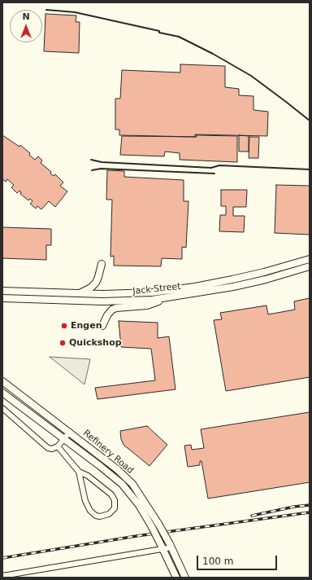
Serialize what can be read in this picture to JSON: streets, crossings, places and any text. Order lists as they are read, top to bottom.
{
  "streets": {
    "main road": ["Jack Street", "Refinery Road"]
  },
  "places": ["Engen", "Quickshop"],
  "scale_bar": "100 m",
  "north": "top"
}
